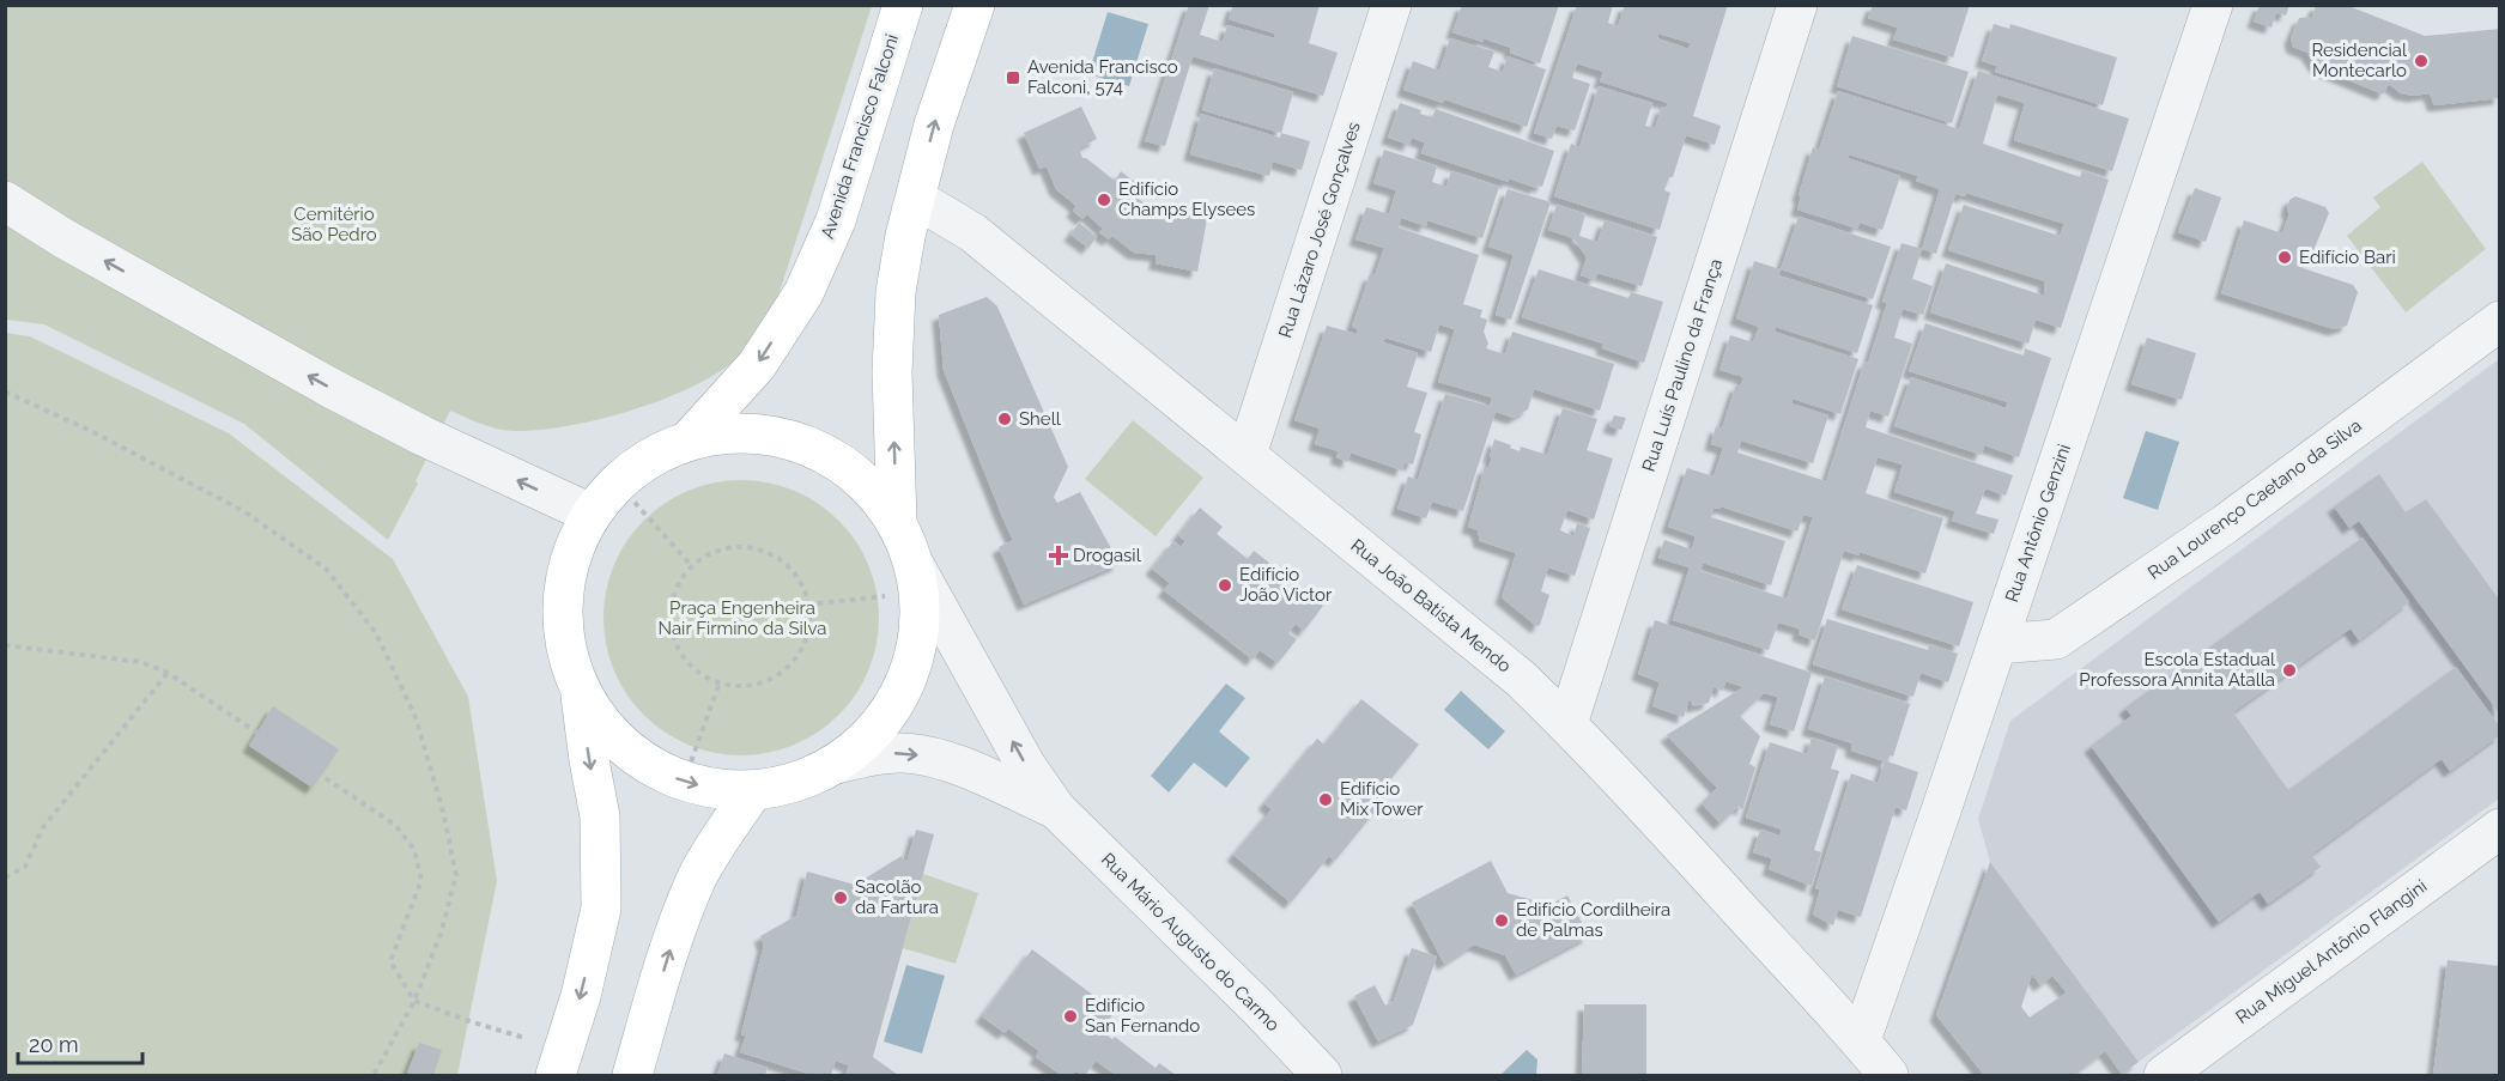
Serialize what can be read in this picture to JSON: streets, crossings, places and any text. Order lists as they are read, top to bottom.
{
  "streets": {
    "main road": ["Avenida Francisco Falconi"],
    "street": [
      "Rua Lázaro José Gonçalves",
      "Rua Luís Paulino da França",
      "Rua Lourenço Caetano da Silva",
      "Rua Antônio Genzini",
      "Rua João Batista Mendo",
      "Rua Mário Augusto do Carmo",
      "Rua Miguel Antônio Flangini"
    ]
  },
  "crossings": [
    ["Rua Lázaro José Gonçalves", "Rua João Batista Mendo"],
    ["Rua Luís Paulino da França", "Rua João Batista Mendo"],
    ["Rua Lourenço Caetano da Silva", "Rua Antônio Genzini"],
    ["Rua Antônio Genzini", "Rua João Batista Mendo"]
  ],
  "parks": ["Cemitério São Pedro", "Praça Engenheira Nair Firmino da Silva"],
  "places": {
    "other": [
      "Residencial Montecarlo",
      "Edifício Champs Elysees",
      "Edifício Bari",
      "Shell",
      "Edifício João Victor",
      "Escola Estadual Professora Annita Atalla",
      "Edifício Mix Tower",
      "Sacolão da Fartura",
      "Edifício Cordilheira de Palmas",
      "Edifício San Fernando"
    ],
    "transit": ["Avenida Francisco Falconi, 574"],
    "health": ["Drogasil"]
  },
  "scale_bar": "20 m"
}
